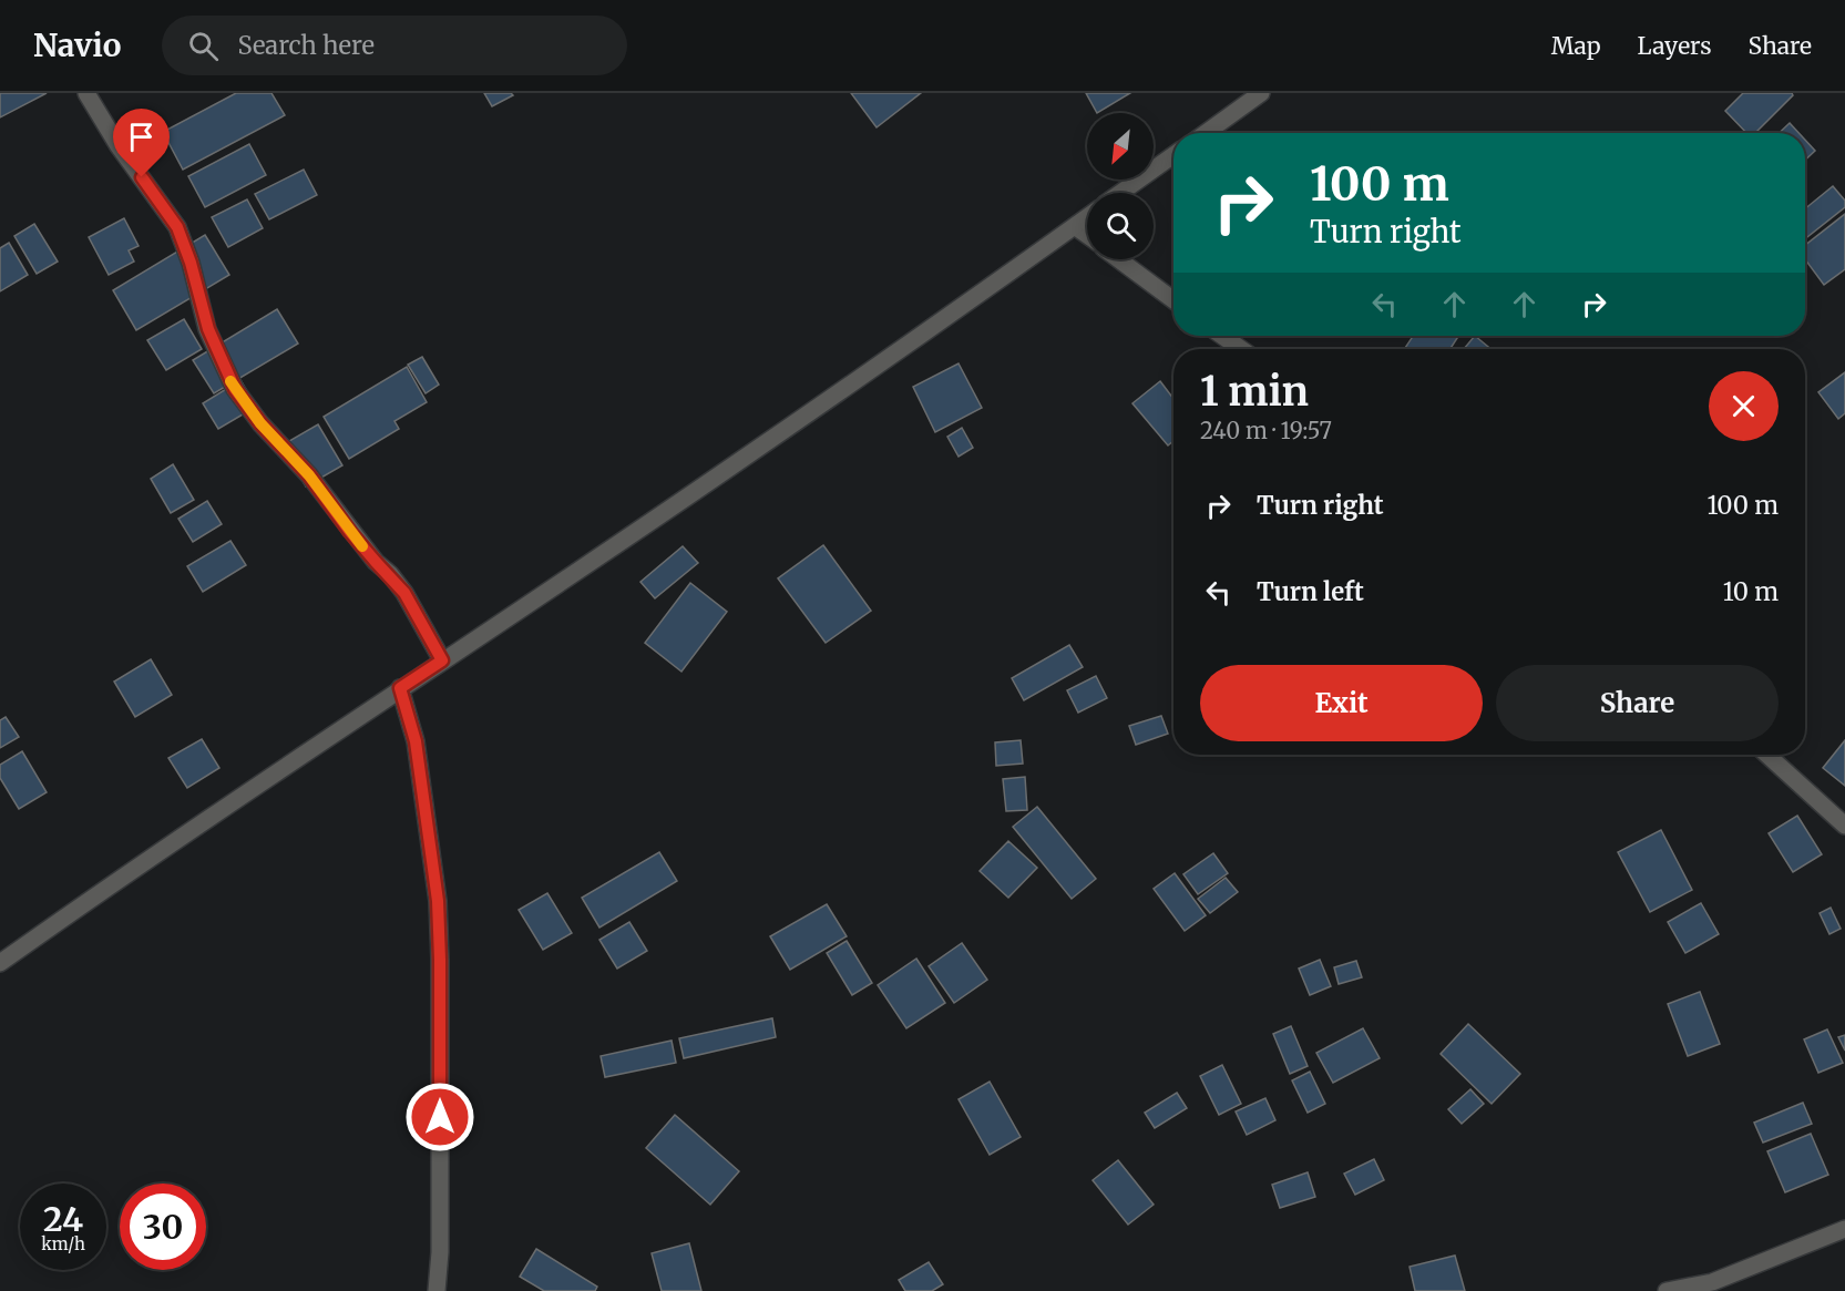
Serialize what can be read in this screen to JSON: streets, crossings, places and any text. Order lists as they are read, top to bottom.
{
  "north": "bottom left",
  "page": {
    "header": "Navio",
    "search": "Search here",
    "nav": ["Map", "Layers", "Share"],
    "turn": ["100 m", "Turn right"],
    "heading": ["1 min", "240 m · 19:57"],
    "list": [
      {
        "name": "Turn right",
        "value": "100 m"
      },
      {
        "name": "Turn left",
        "value": "10 m"
      }
    ],
    "buttons": ["Exit", "Share"],
    "speed": "24 km/h",
    "limit": "30"
  }
}
